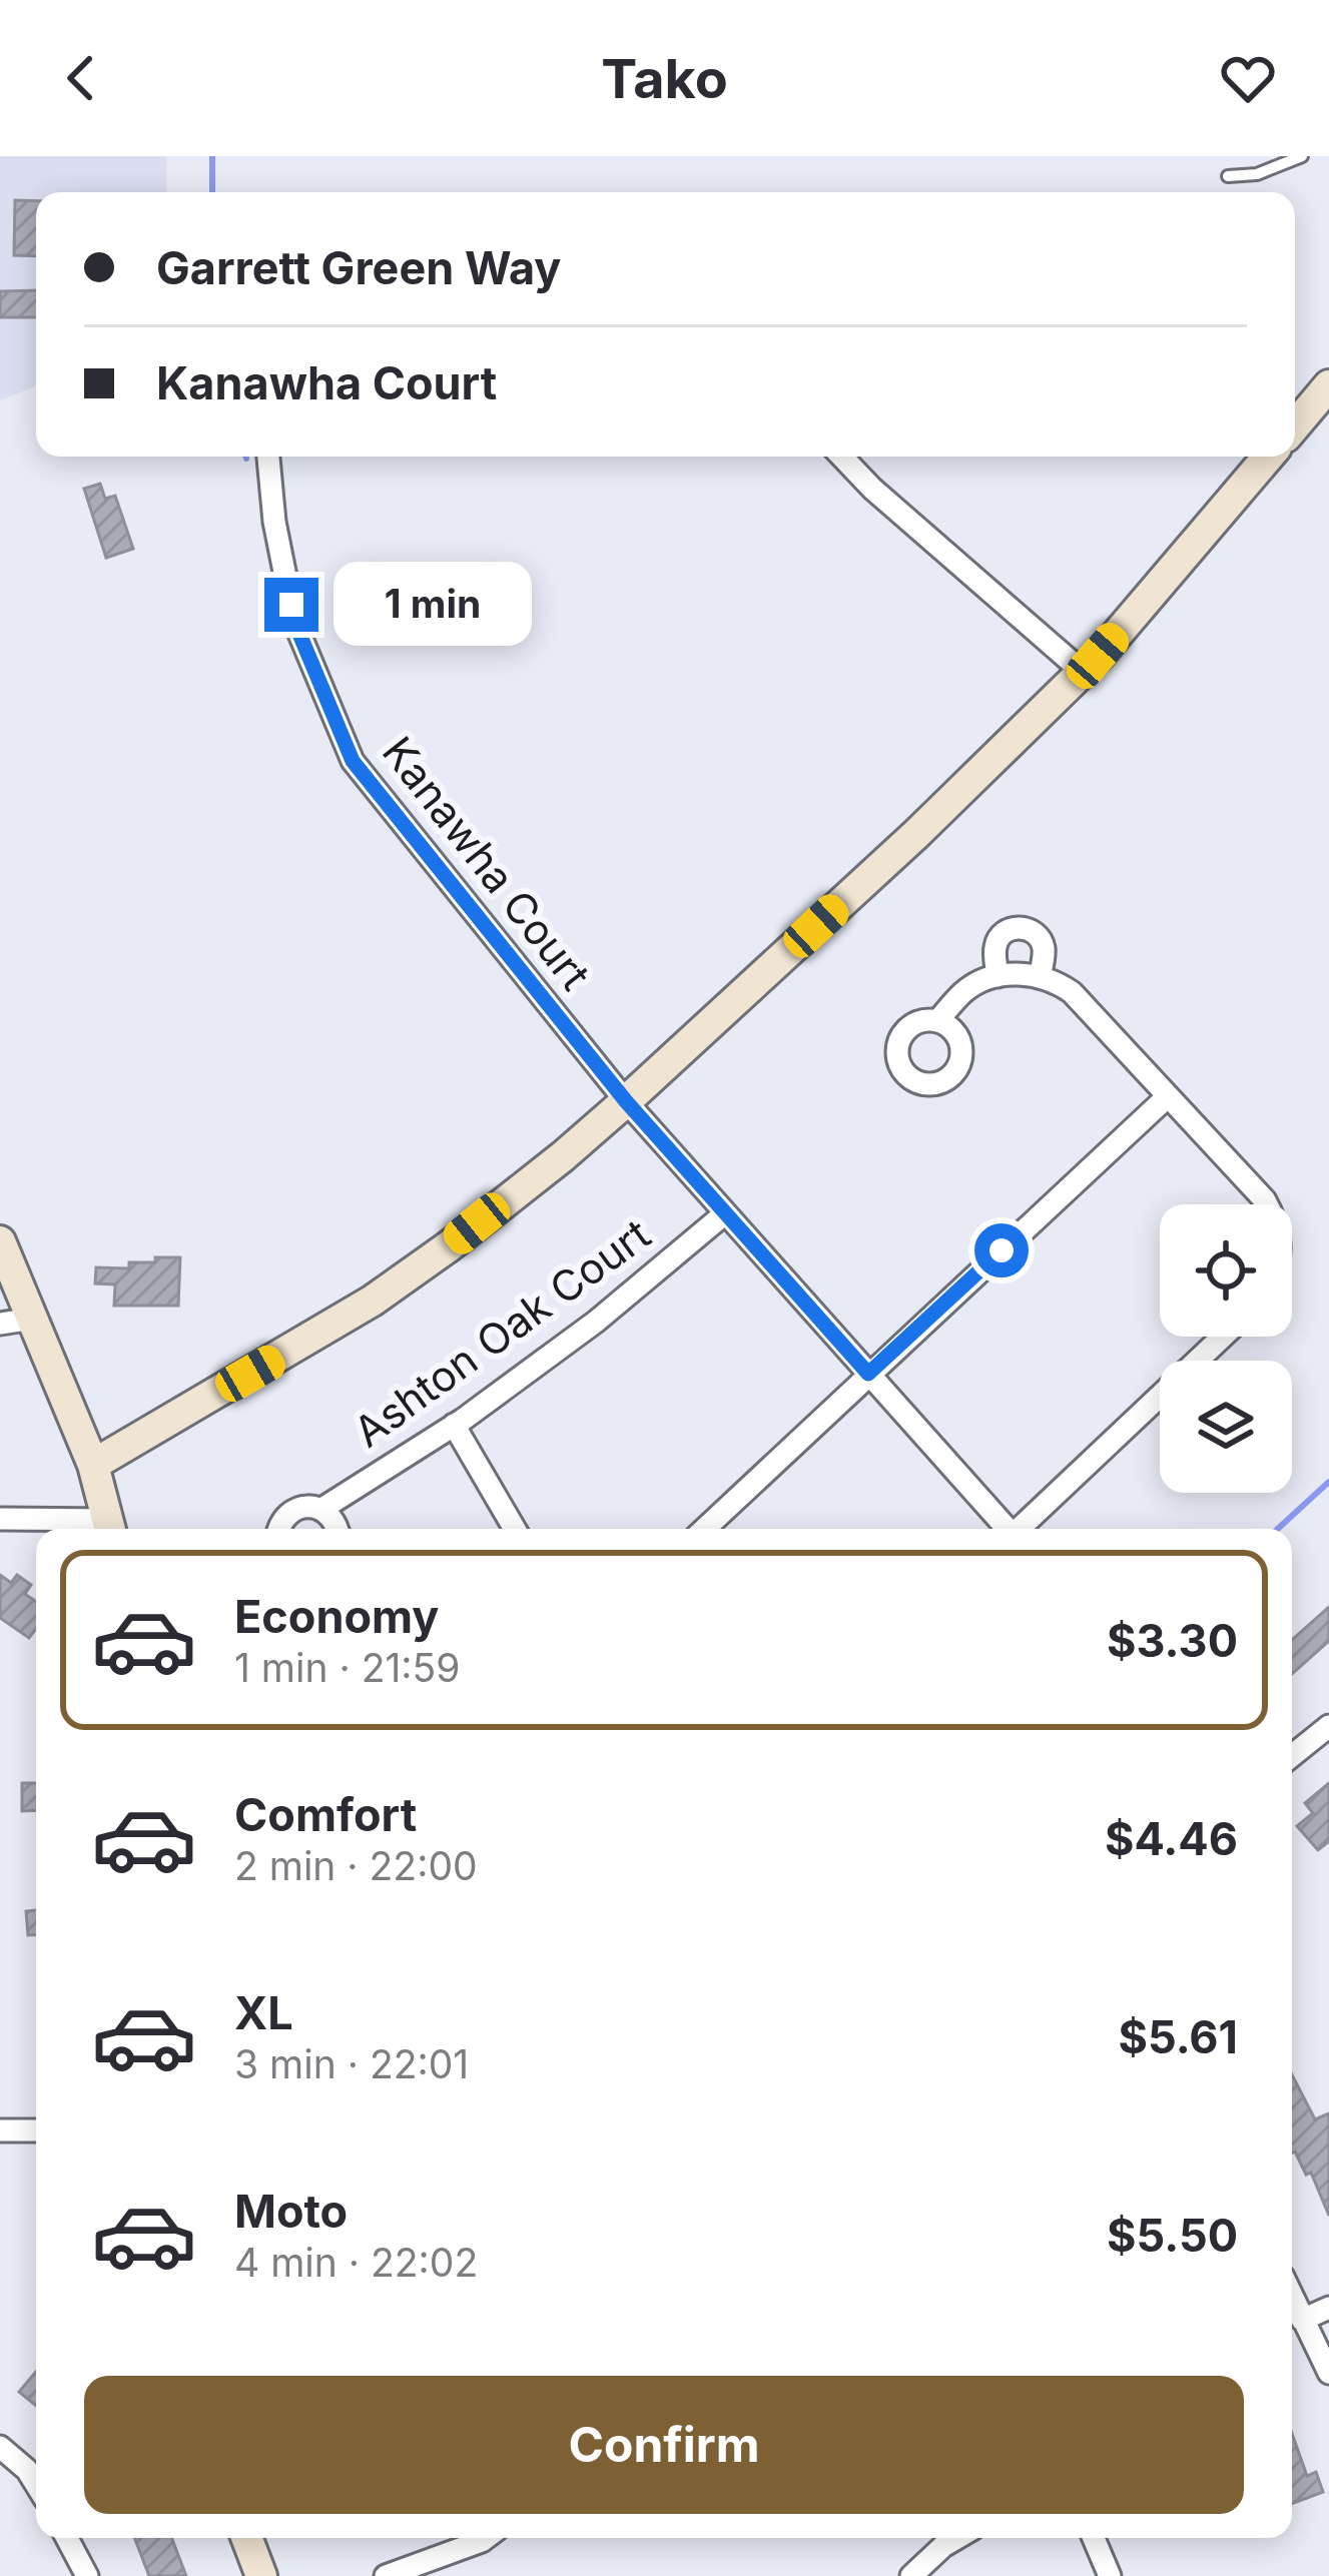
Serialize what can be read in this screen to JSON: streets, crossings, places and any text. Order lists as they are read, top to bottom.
{
  "streets": {
    "street": ["Kanawha Court", "Ashton Oak Court"]
  },
  "crossings": [
    ["Kanawha Court", "Ashton Oak Court"]
  ],
  "page": {
    "header": "Tako",
    "banner": ["Garrett Green Way", "Kanawha Court"],
    "bubble": "1 min",
    "list": [
      {
        "name": "Economy",
        "note": "1 min · 21:59",
        "value": "$3.30"
      },
      {
        "name": "Comfort",
        "note": "2 min · 22:00",
        "value": "$4.46"
      },
      {
        "name": "XL",
        "note": "3 min · 22:01",
        "value": "$5.61"
      },
      {
        "name": "Moto",
        "note": "4 min · 22:02",
        "value": "$5.50"
      }
    ],
    "buttons": "Confirm"
  }
}
